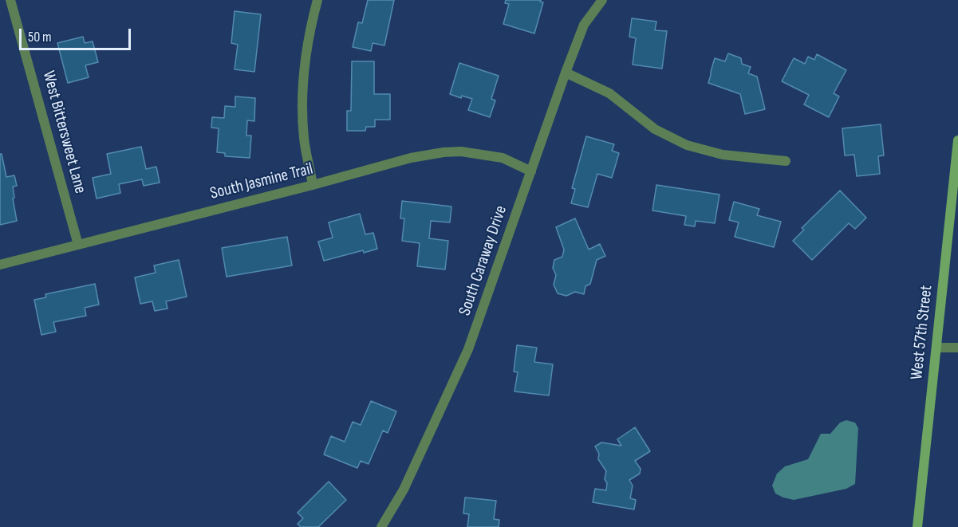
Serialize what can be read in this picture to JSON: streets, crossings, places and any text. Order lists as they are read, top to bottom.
{
  "streets": {
    "main road": ["West 57th Street"],
    "street": ["West Bittersweet Lane", "South Jasmine Trail", "South Caraway Drive"]
  },
  "crossings": [
    ["West Bittersweet Lane", "South Jasmine Trail"],
    ["South Jasmine Trail", "South Caraway Drive"]
  ],
  "scale_bar": "50 m"
}
